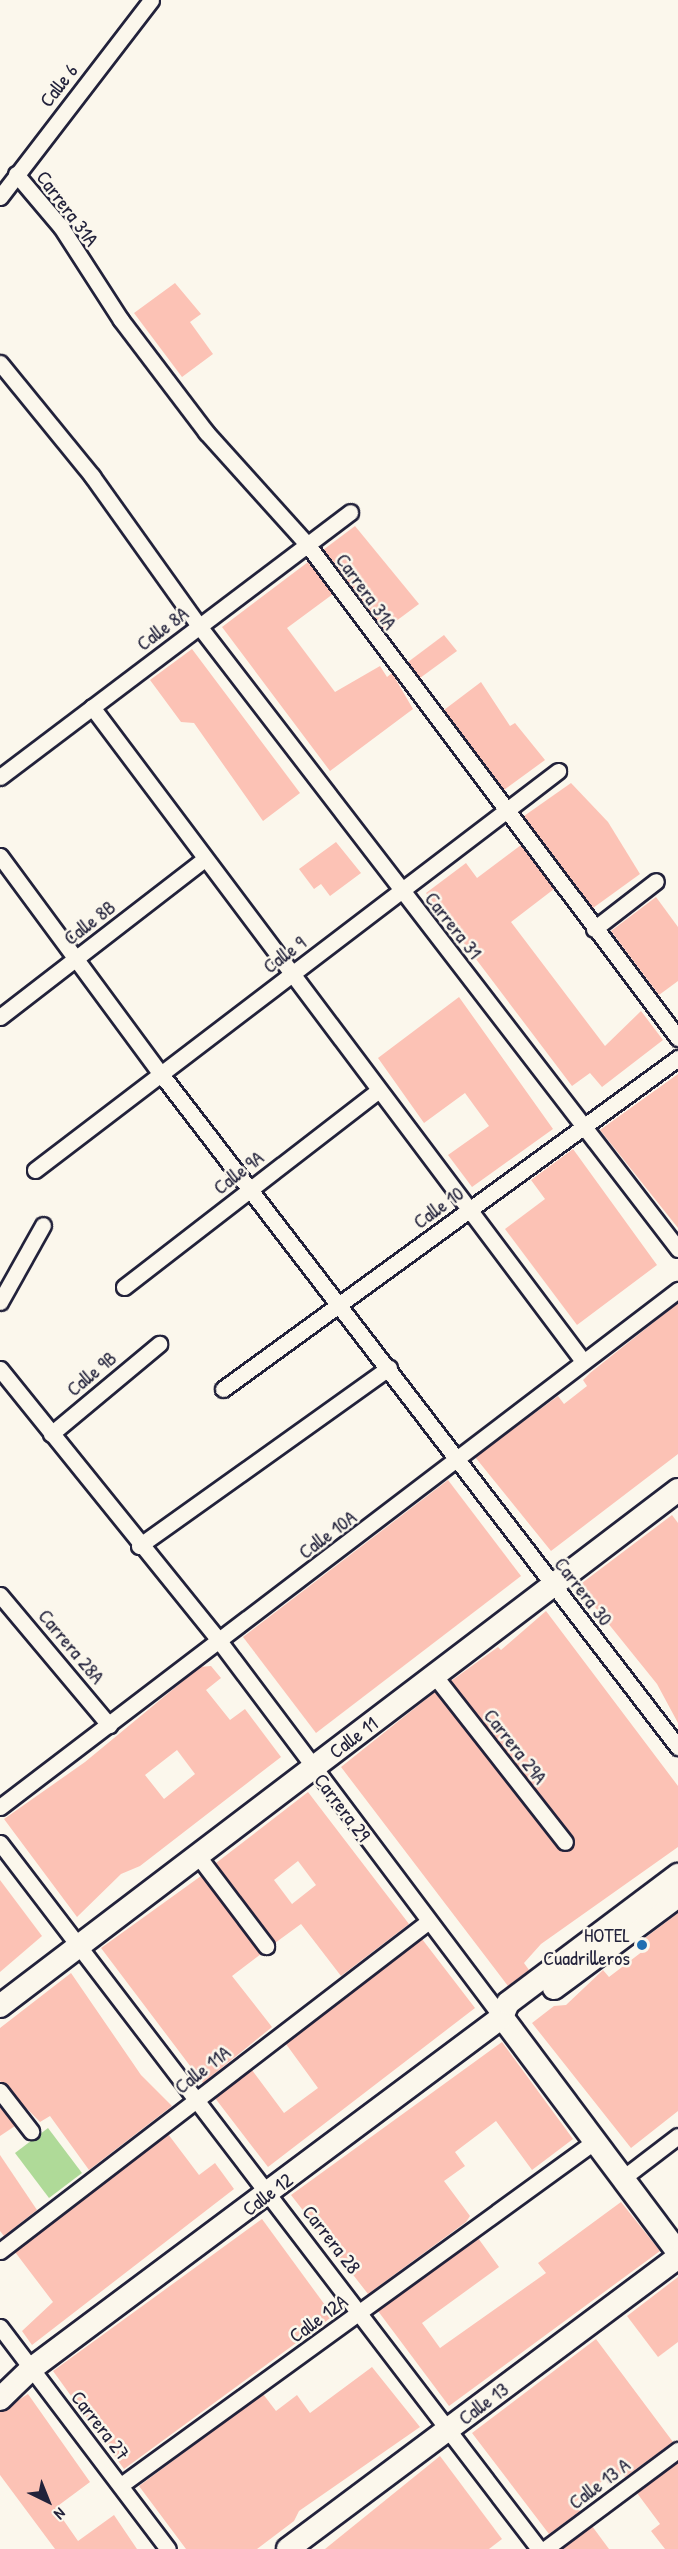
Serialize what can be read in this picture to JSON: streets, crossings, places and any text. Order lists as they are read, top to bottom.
{
  "streets": {
    "street": [
      "Calle 6",
      "Carrera 31A",
      "Calle 8A",
      "Calle 8B",
      "Carrera 31",
      "Calle 9",
      "Calle 9A",
      "Calle 10",
      "Calle 9B",
      "Calle 10A",
      "Carrera 30",
      "Carrera 28A",
      "Calle 11",
      "Carrera 29A",
      "Carrera 29",
      "Calle 11A",
      "Calle 12",
      "Carrera 28",
      "Calle 12A",
      "Calle 13",
      "Carrera 27",
      "Calle 13 A"
    ]
  },
  "crossings": [
    ["Calle 6", "Carrera 31A"],
    ["Carrera 31A", "Calle 8A"],
    ["Carrera 31A", "Calle 9"],
    ["Calle 8A", "Carrera 31"],
    ["Calle 8B", "Carrera 30"],
    ["Carrera 31", "Calle 9"],
    ["Carrera 31", "Calle 10"],
    ["Calle 9", "Carrera 30"],
    ["Calle 9A", "Carrera 30"],
    ["Calle 10", "Carrera 30"],
    ["Calle 9B", "Carrera 29"],
    ["Calle 10A", "Carrera 30"],
    ["Calle 10A", "Carrera 28A"],
    ["Calle 10A", "Carrera 29"],
    ["Carrera 30", "Calle 11"],
    ["Calle 11", "Carrera 29A"],
    ["Calle 11", "Carrera 29"],
    ["Calle 11", "Carrera 28"],
    ["Carrera 29", "Calle 11A"],
    ["Carrera 29", "Calle 12"],
    ["Carrera 29", "Calle 12A"],
    ["Calle 11A", "Carrera 28"],
    ["Calle 12", "Carrera 28"],
    ["Calle 12", "Carrera 27"],
    ["Carrera 28", "Calle 12A"],
    ["Carrera 28", "Calle 13"],
    ["Calle 12A", "Carrera 27"]
  ],
  "places": ["HOTEL Cuadrilleros"],
  "north": "bottom right"
}
